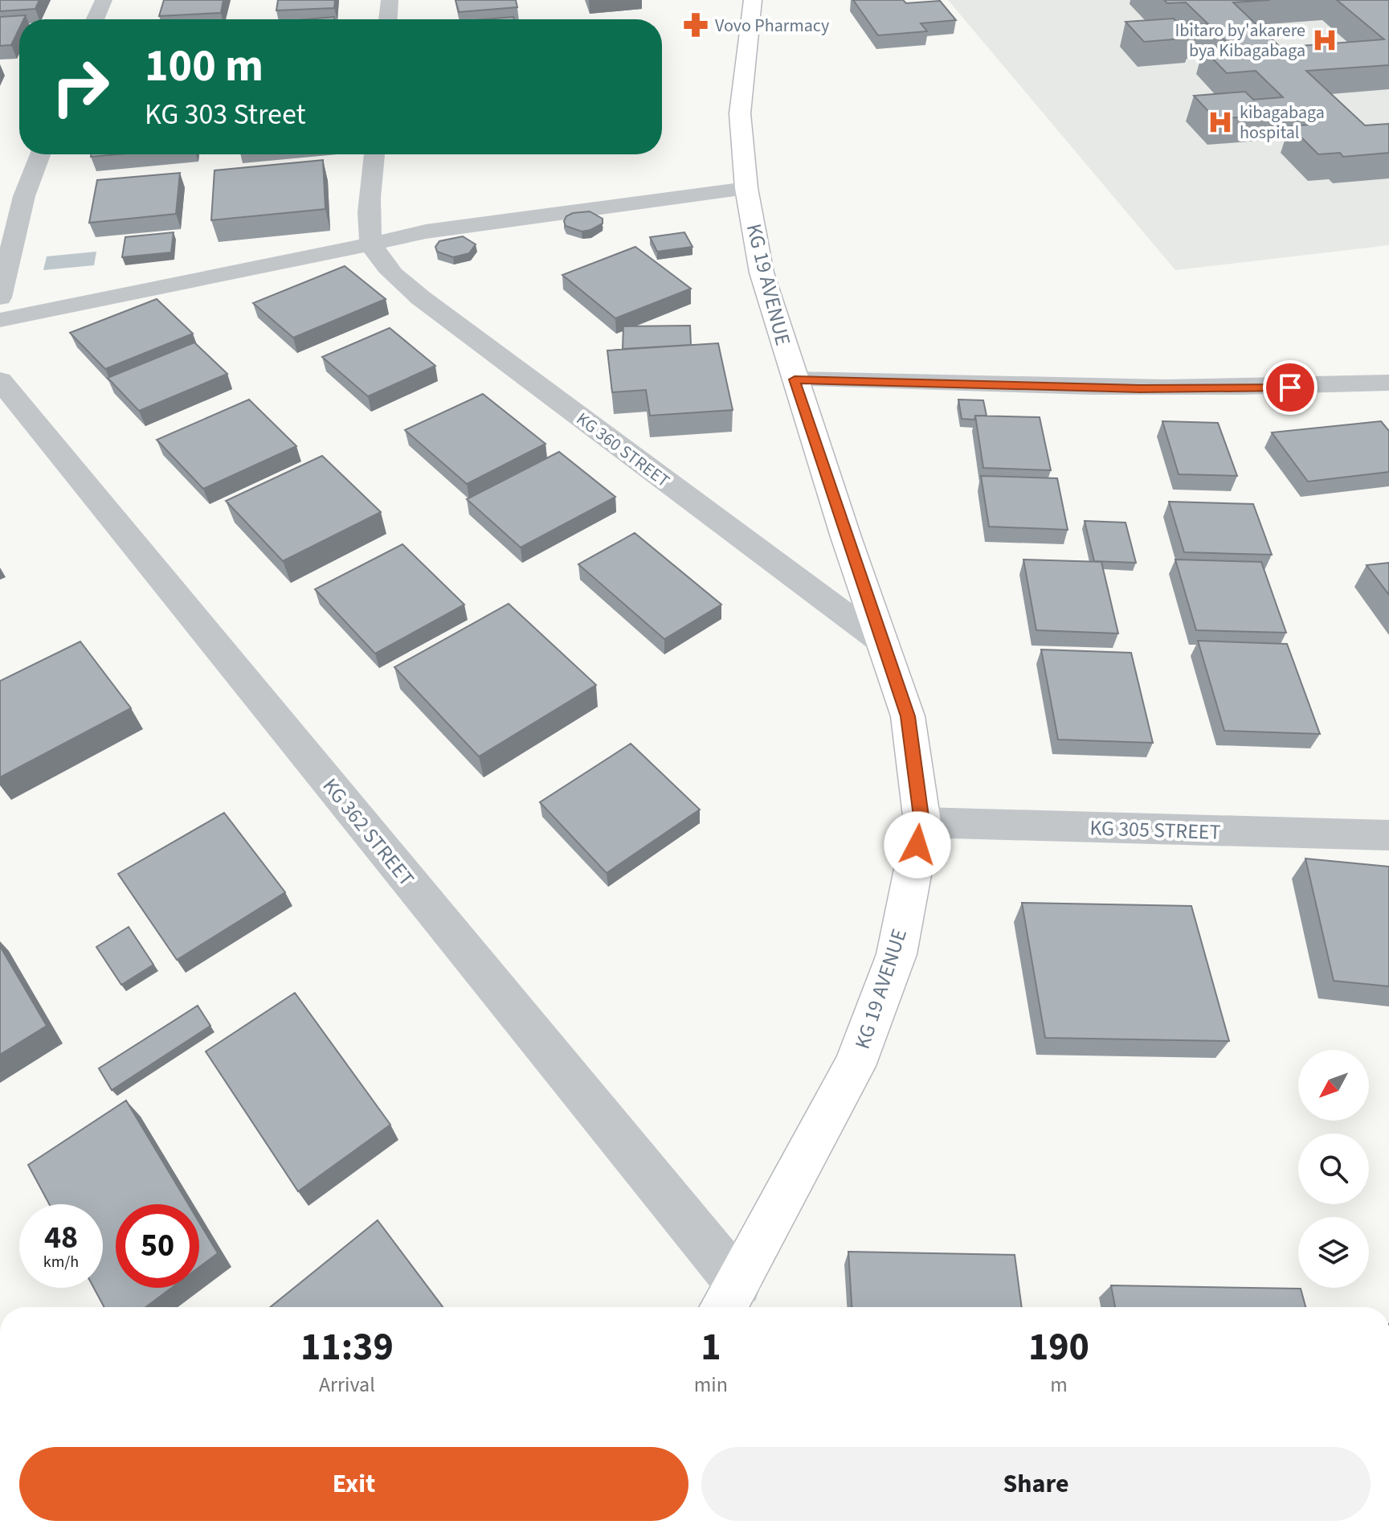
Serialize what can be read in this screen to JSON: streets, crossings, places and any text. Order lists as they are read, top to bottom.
{
  "streets": {
    "main road": ["KG 19 AVENUE"],
    "street": ["KG 360 STREET", "KG 305 STREET", "KG 362 STREET"]
  },
  "crossings": [
    ["KG 19 AVENUE", "KG 360 STREET"],
    ["KG 19 AVENUE", "KG 305 STREET"],
    ["KG 19 AVENUE", "KG 362 STREET"]
  ],
  "places": {
    "pharmacy": ["Vovo Pharmacy"],
    "hospital": ["Ibitaro by'akarere bya Kibagabaga", "kibagabaga hospital"]
  },
  "north": "bottom left",
  "page": {
    "turn": ["100 m", "KG 303 Street"],
    "speed": "48 km/h",
    "limit": "50",
    "eta": [
      "11:39",
      "Arrival",
      "1",
      "min",
      "190",
      "m"
    ],
    "buttons": ["Exit", "Share"]
  }
}
